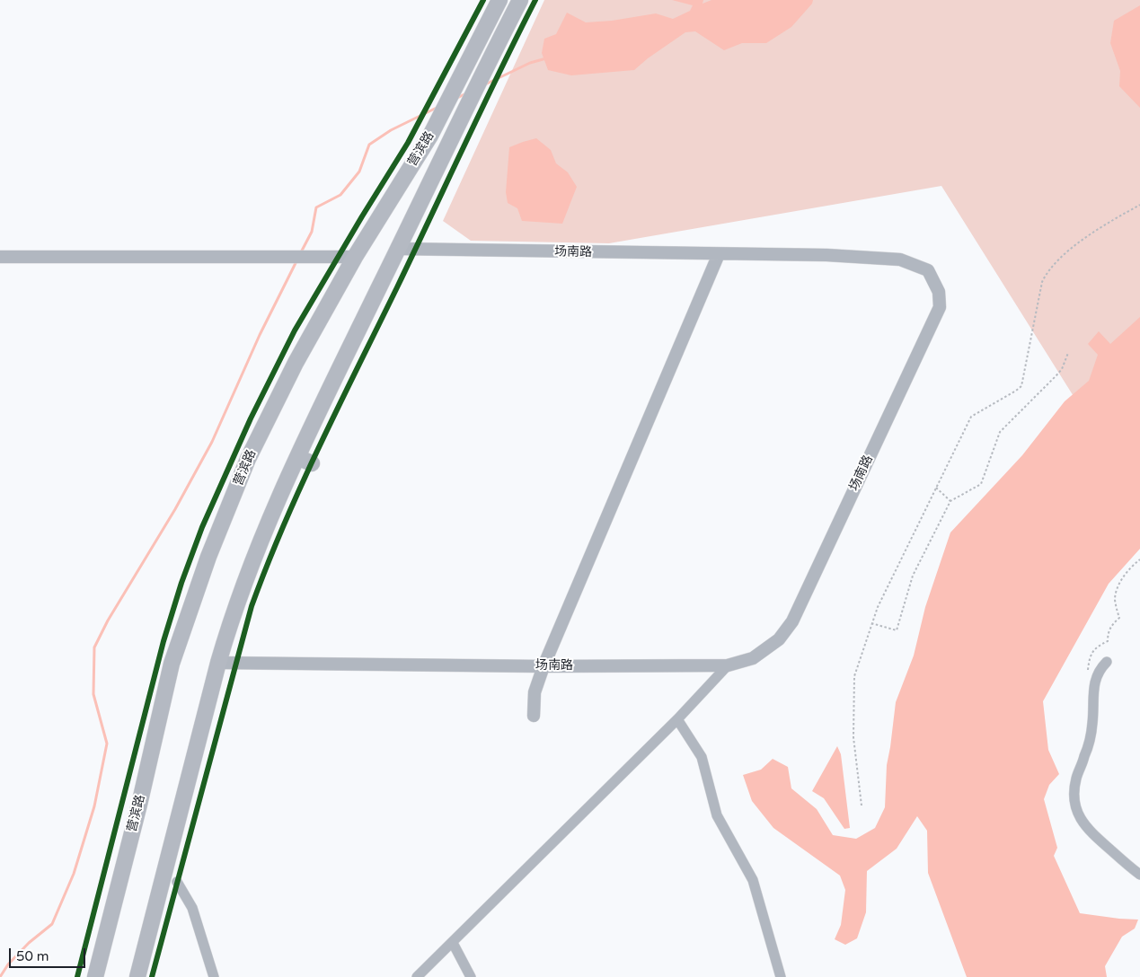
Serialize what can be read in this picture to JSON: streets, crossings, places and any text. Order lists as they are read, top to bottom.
{
  "streets": {
    "main road": ["营滨路"],
    "street": ["场南路"]
  },
  "crossings": [
    ["营滨路", "场南路"]
  ],
  "scale_bar": "50 m"
}
